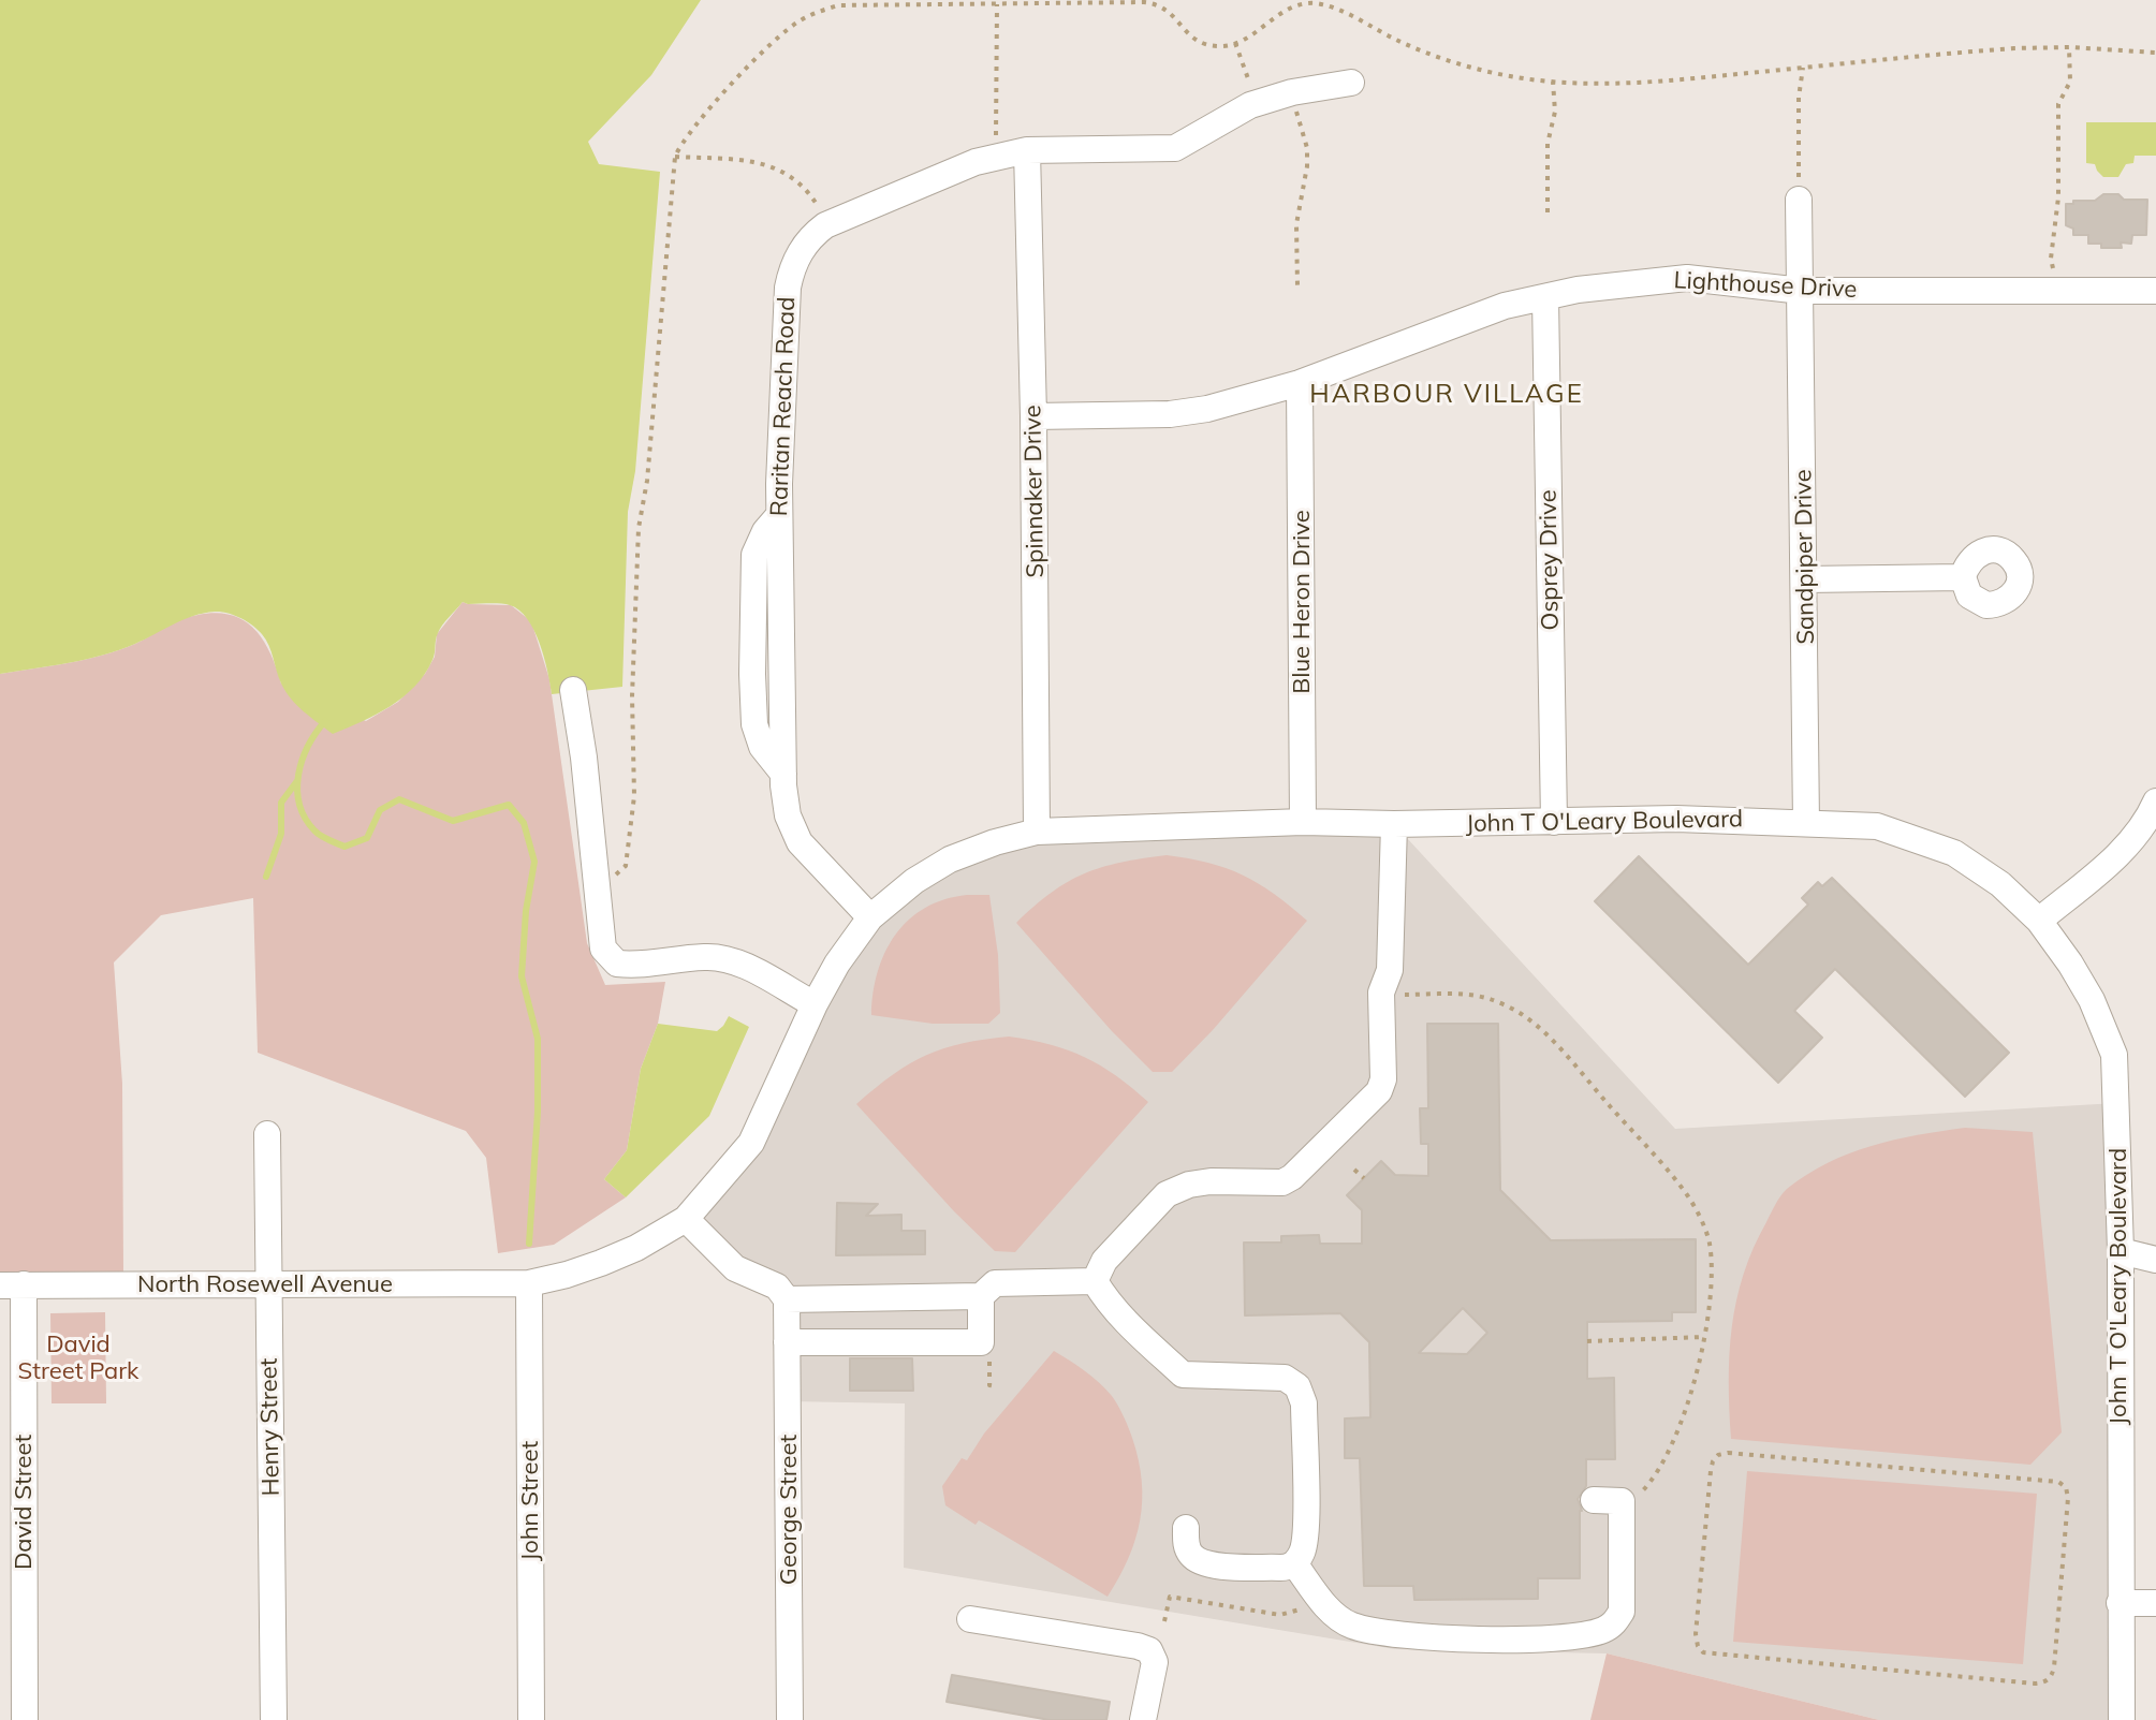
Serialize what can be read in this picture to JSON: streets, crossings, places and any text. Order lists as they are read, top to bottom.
{
  "streets": {
    "street": [
      "Lighthouse Drive",
      "Raritan Reach Road",
      "Spinnaker Drive",
      "Sandpiper Drive",
      "Osprey Drive",
      "Blue Heron Drive",
      "John T O'Leary Boulevard",
      "North Rosewell Avenue",
      "Henry Street",
      "John Street",
      "David Street",
      "George Street"
    ]
  },
  "crossings": [
    ["Lighthouse Drive", "Spinnaker Drive"],
    ["Lighthouse Drive", "Sandpiper Drive"],
    ["Lighthouse Drive", "Osprey Drive"],
    ["Lighthouse Drive", "Blue Heron Drive"],
    ["Raritan Reach Road", "Spinnaker Drive"],
    ["Raritan Reach Road", "John T O'Leary Boulevard"],
    ["Spinnaker Drive", "John T O'Leary Boulevard"],
    ["Sandpiper Drive", "John T O'Leary Boulevard"],
    ["Osprey Drive", "John T O'Leary Boulevard"],
    ["Blue Heron Drive", "John T O'Leary Boulevard"],
    ["John T O'Leary Boulevard", "North Rosewell Avenue"],
    ["John T O'Leary Boulevard", "John Street"],
    ["North Rosewell Avenue", "Henry Street"],
    ["North Rosewell Avenue", "John Street"],
    ["North Rosewell Avenue", "David Street"]
  ],
  "districts": ["HARBOUR VILLAGE"],
  "parks": ["David Street Park"]
}
